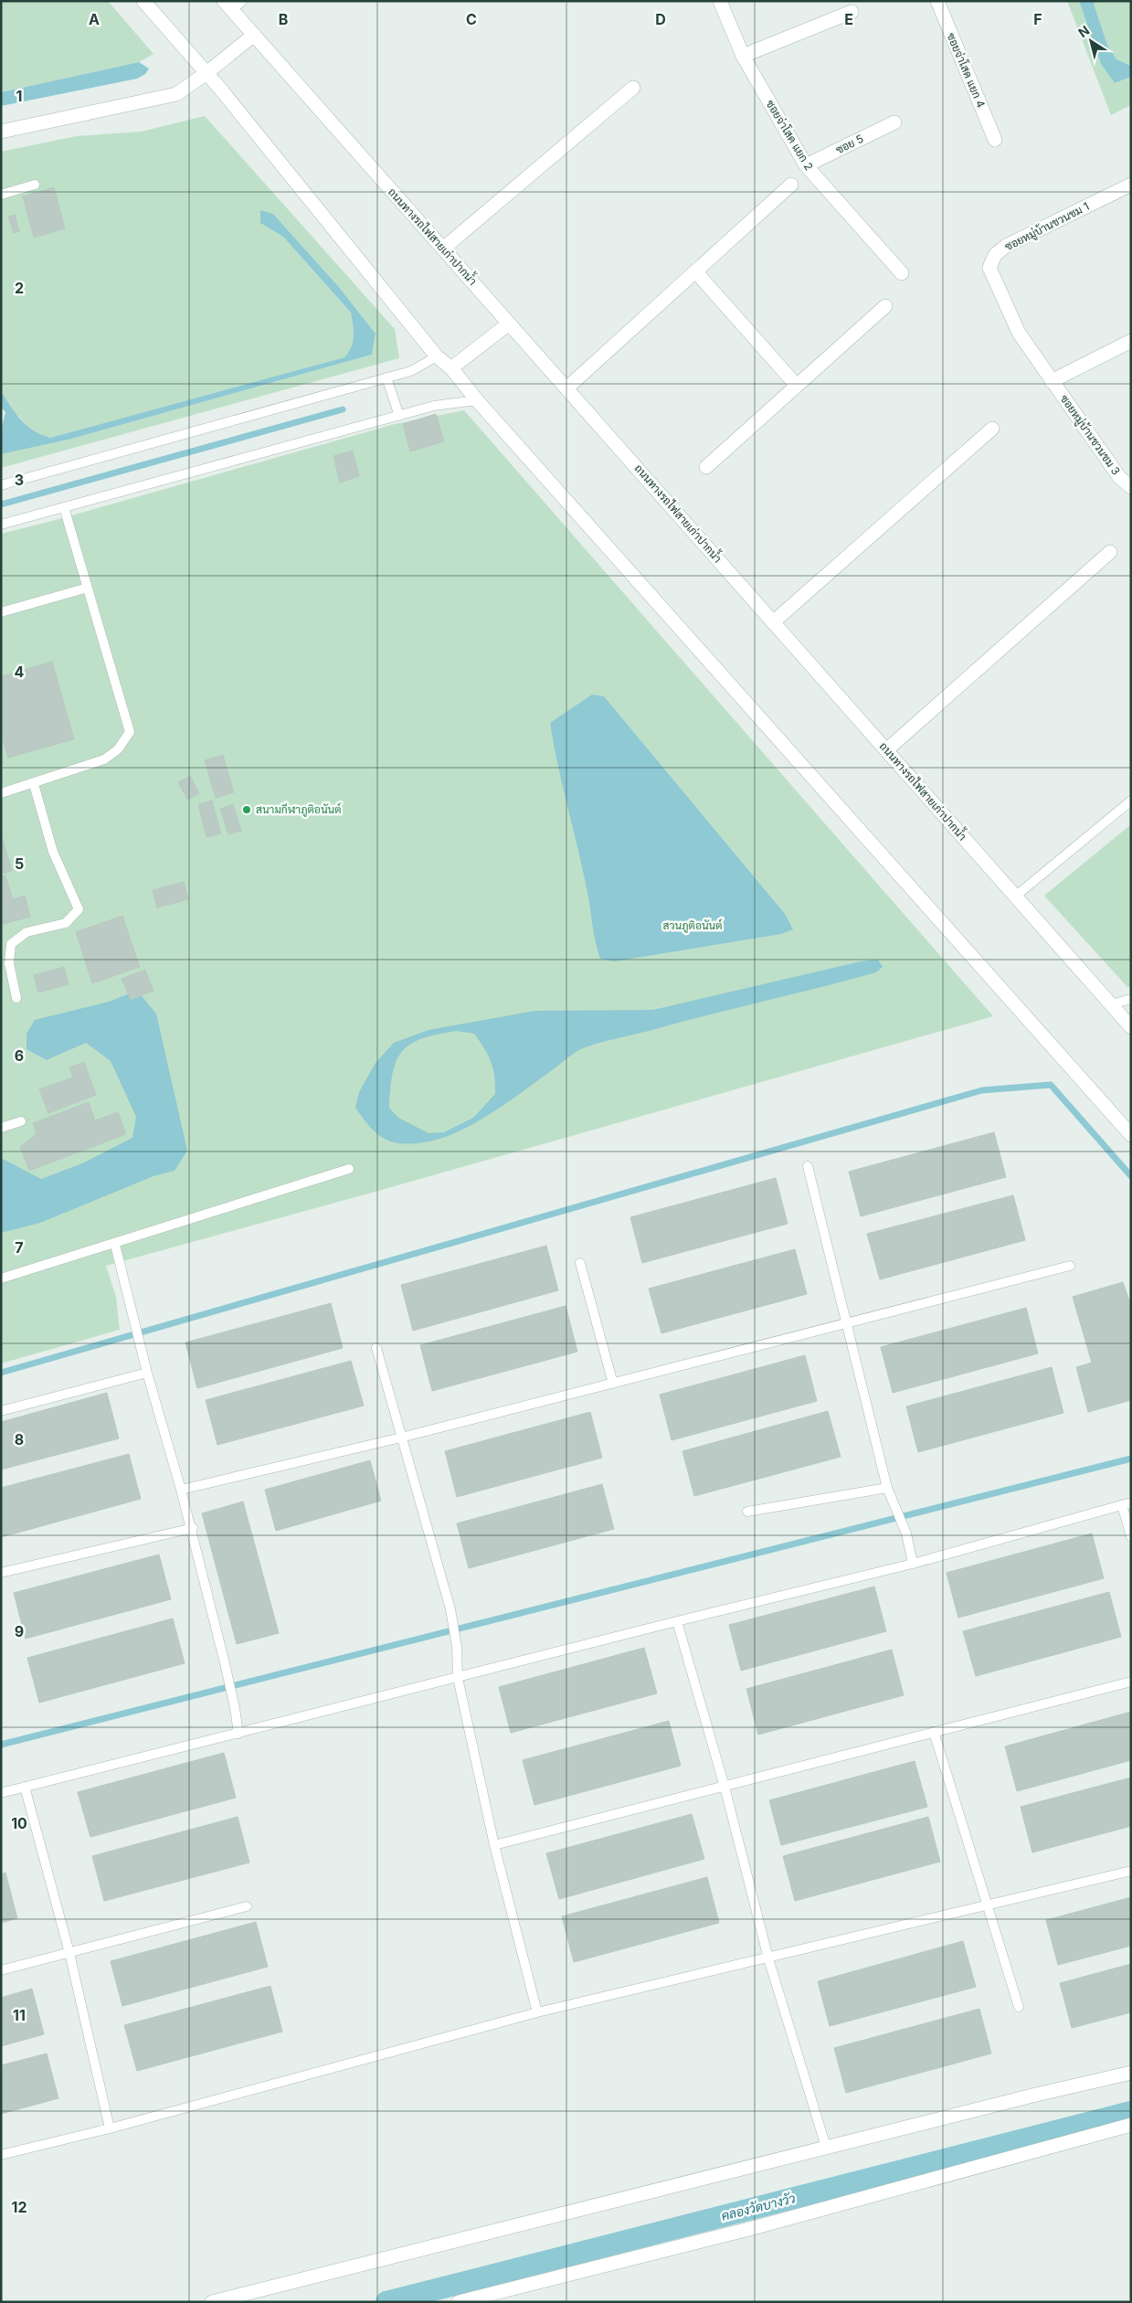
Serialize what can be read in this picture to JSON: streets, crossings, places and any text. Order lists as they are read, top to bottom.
{
  "streets": {
    "street": [
      "ซอยจ่าโสด แยก 4",
      "ซอยจ่าโสด แยก 2",
      "ซอย 5",
      "ซอยหมู่บ้านชวนชม 1",
      "ถนนทางรถไฟสายเก่าปากน้ำ",
      "ซอยหมู่บ้านชวนชม 3"
    ]
  },
  "crossings": [
    ["ซอยจ่าโสด แยก 2", "ซอย 5"],
    ["ซอยหมู่บ้านชวนชม 1", "ซอยหมู่บ้านชวนชม 3"]
  ],
  "water": ["คลองวัดบางวัว"],
  "parks": ["สวนภูติอนันต์"],
  "places": ["สนามกีฬาภูติอนันต์"],
  "north": "top left",
  "grid": {
    "columns": [
      "A",
      "B",
      "C",
      "D",
      "E",
      "F"
    ],
    "rows": [
      "1",
      "2",
      "3",
      "4",
      "5",
      "6",
      "7",
      "8",
      "9",
      "10",
      "11",
      "12"
    ]
  }
}
